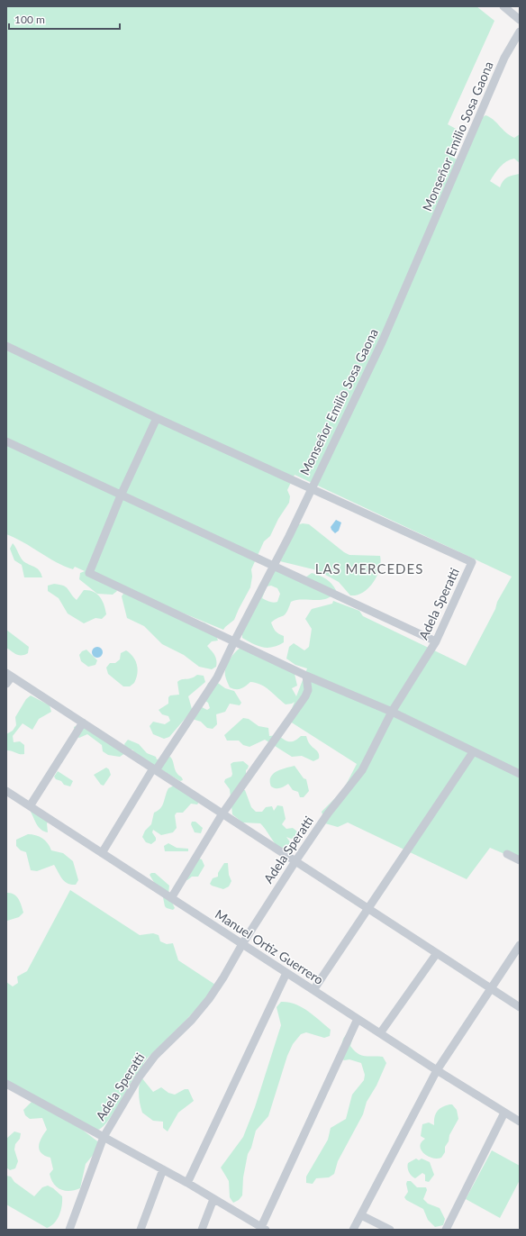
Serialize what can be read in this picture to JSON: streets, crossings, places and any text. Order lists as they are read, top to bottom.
{
  "streets": {
    "street": ["Monseñor Emilio Sosa Gaona", "Adela Speratti", "Manuel Ortiz Guerrero"]
  },
  "crossings": [
    ["Monseñor Emilio Sosa Gaona", "Adela Speratti"],
    ["Monseñor Emilio Sosa Gaona", "Manuel Ortiz Guerrero"],
    ["Adela Speratti", "Manuel Ortiz Guerrero"]
  ],
  "districts": ["LAS MERCEDES"],
  "scale_bar": "100 m"
}
